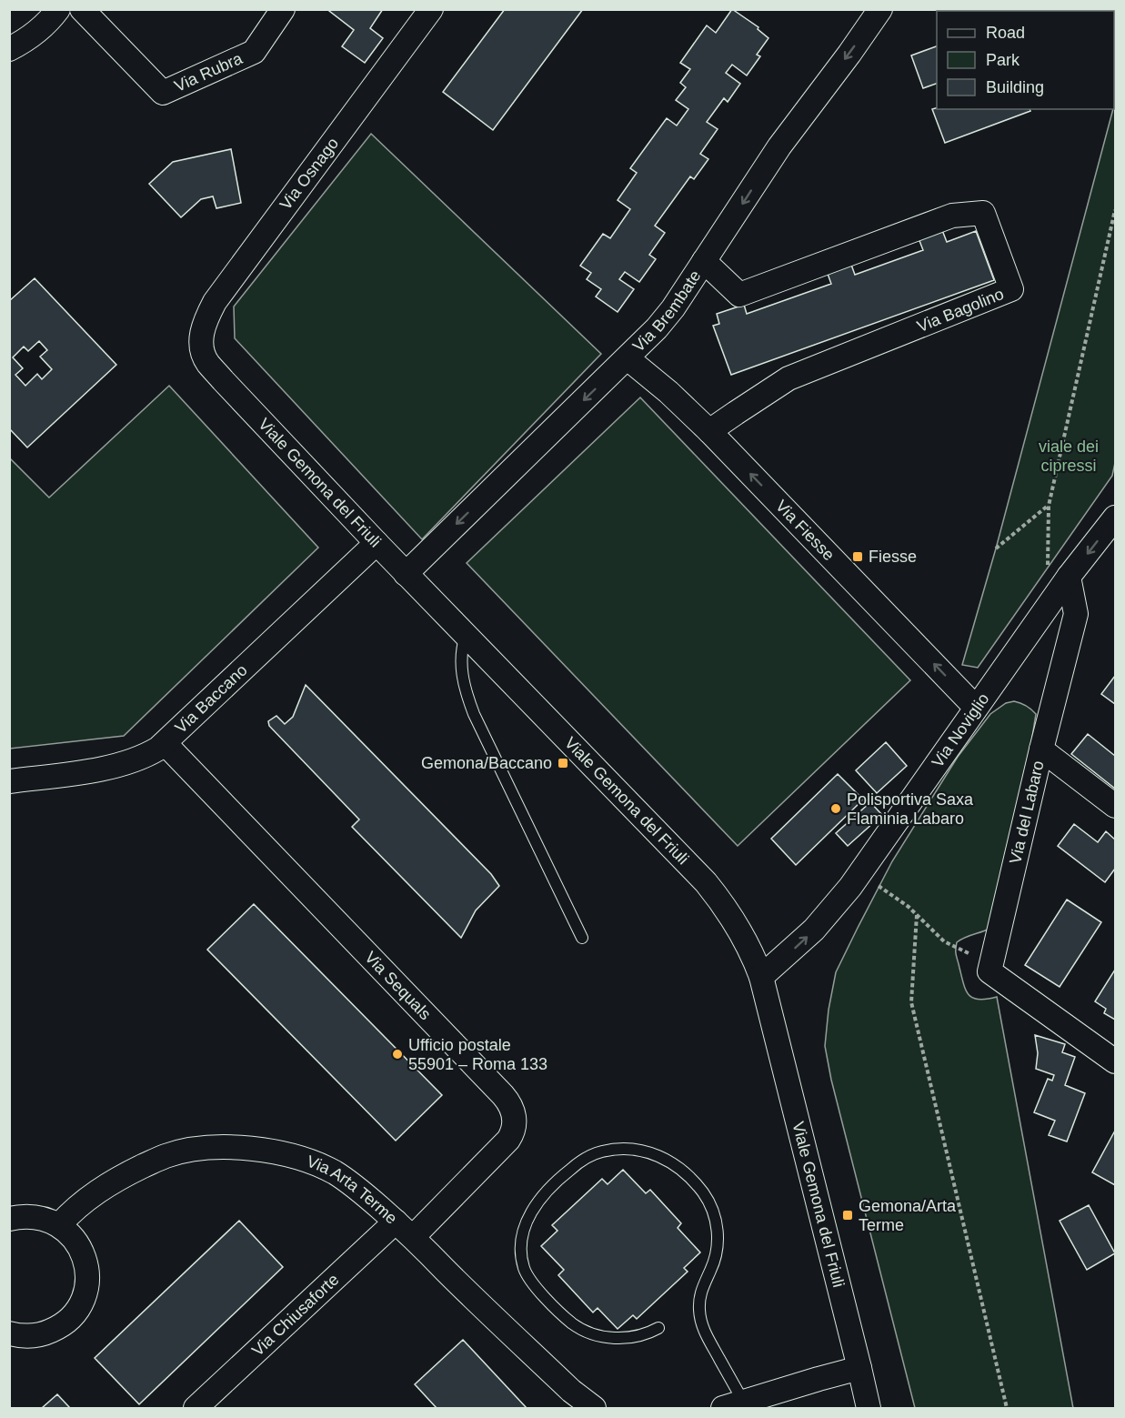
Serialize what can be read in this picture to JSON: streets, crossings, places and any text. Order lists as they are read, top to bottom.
{
  "streets": {
    "street": [
      "Via Rubra",
      "Via Osnago",
      "Via Brembate",
      "Via Bagolino",
      "Viale Gemona del Friuli",
      "Via Fiesse",
      "Via Baccano",
      "Via Noviglio",
      "Via del Labaro",
      "Via Sequals",
      "Via Arta Terme",
      "Via Chiusaforte"
    ]
  },
  "crossings": [
    ["Via Osnago", "Viale Gemona del Friuli"],
    ["Via Brembate", "Via Bagolino"],
    ["Via Brembate", "Viale Gemona del Friuli"],
    ["Via Brembate", "Via Fiesse"],
    ["Via Bagolino", "Via Fiesse"],
    ["Viale Gemona del Friuli", "Via Baccano"],
    ["Viale Gemona del Friuli", "Via Noviglio"],
    ["Via Fiesse", "Via Noviglio"],
    ["Via Baccano", "Via Sequals"],
    ["Via Noviglio", "Via del Labaro"],
    ["Via Sequals", "Via Arta Terme"],
    ["Via Arta Terme", "Via Chiusaforte"]
  ],
  "one_way": ["Via Brembate", "Via Fiesse"],
  "parks": ["viale dei cipressi"],
  "places": {
    "transit": ["Fiesse", "Gemona/Baccano", "Gemona/Arta Terme"],
    "other": ["Polisportiva Saxa Flaminia Labaro", "Ufficio postale 55901 – Roma 133"]
  },
  "legend": ["Road", "Park", "Building"]
}
